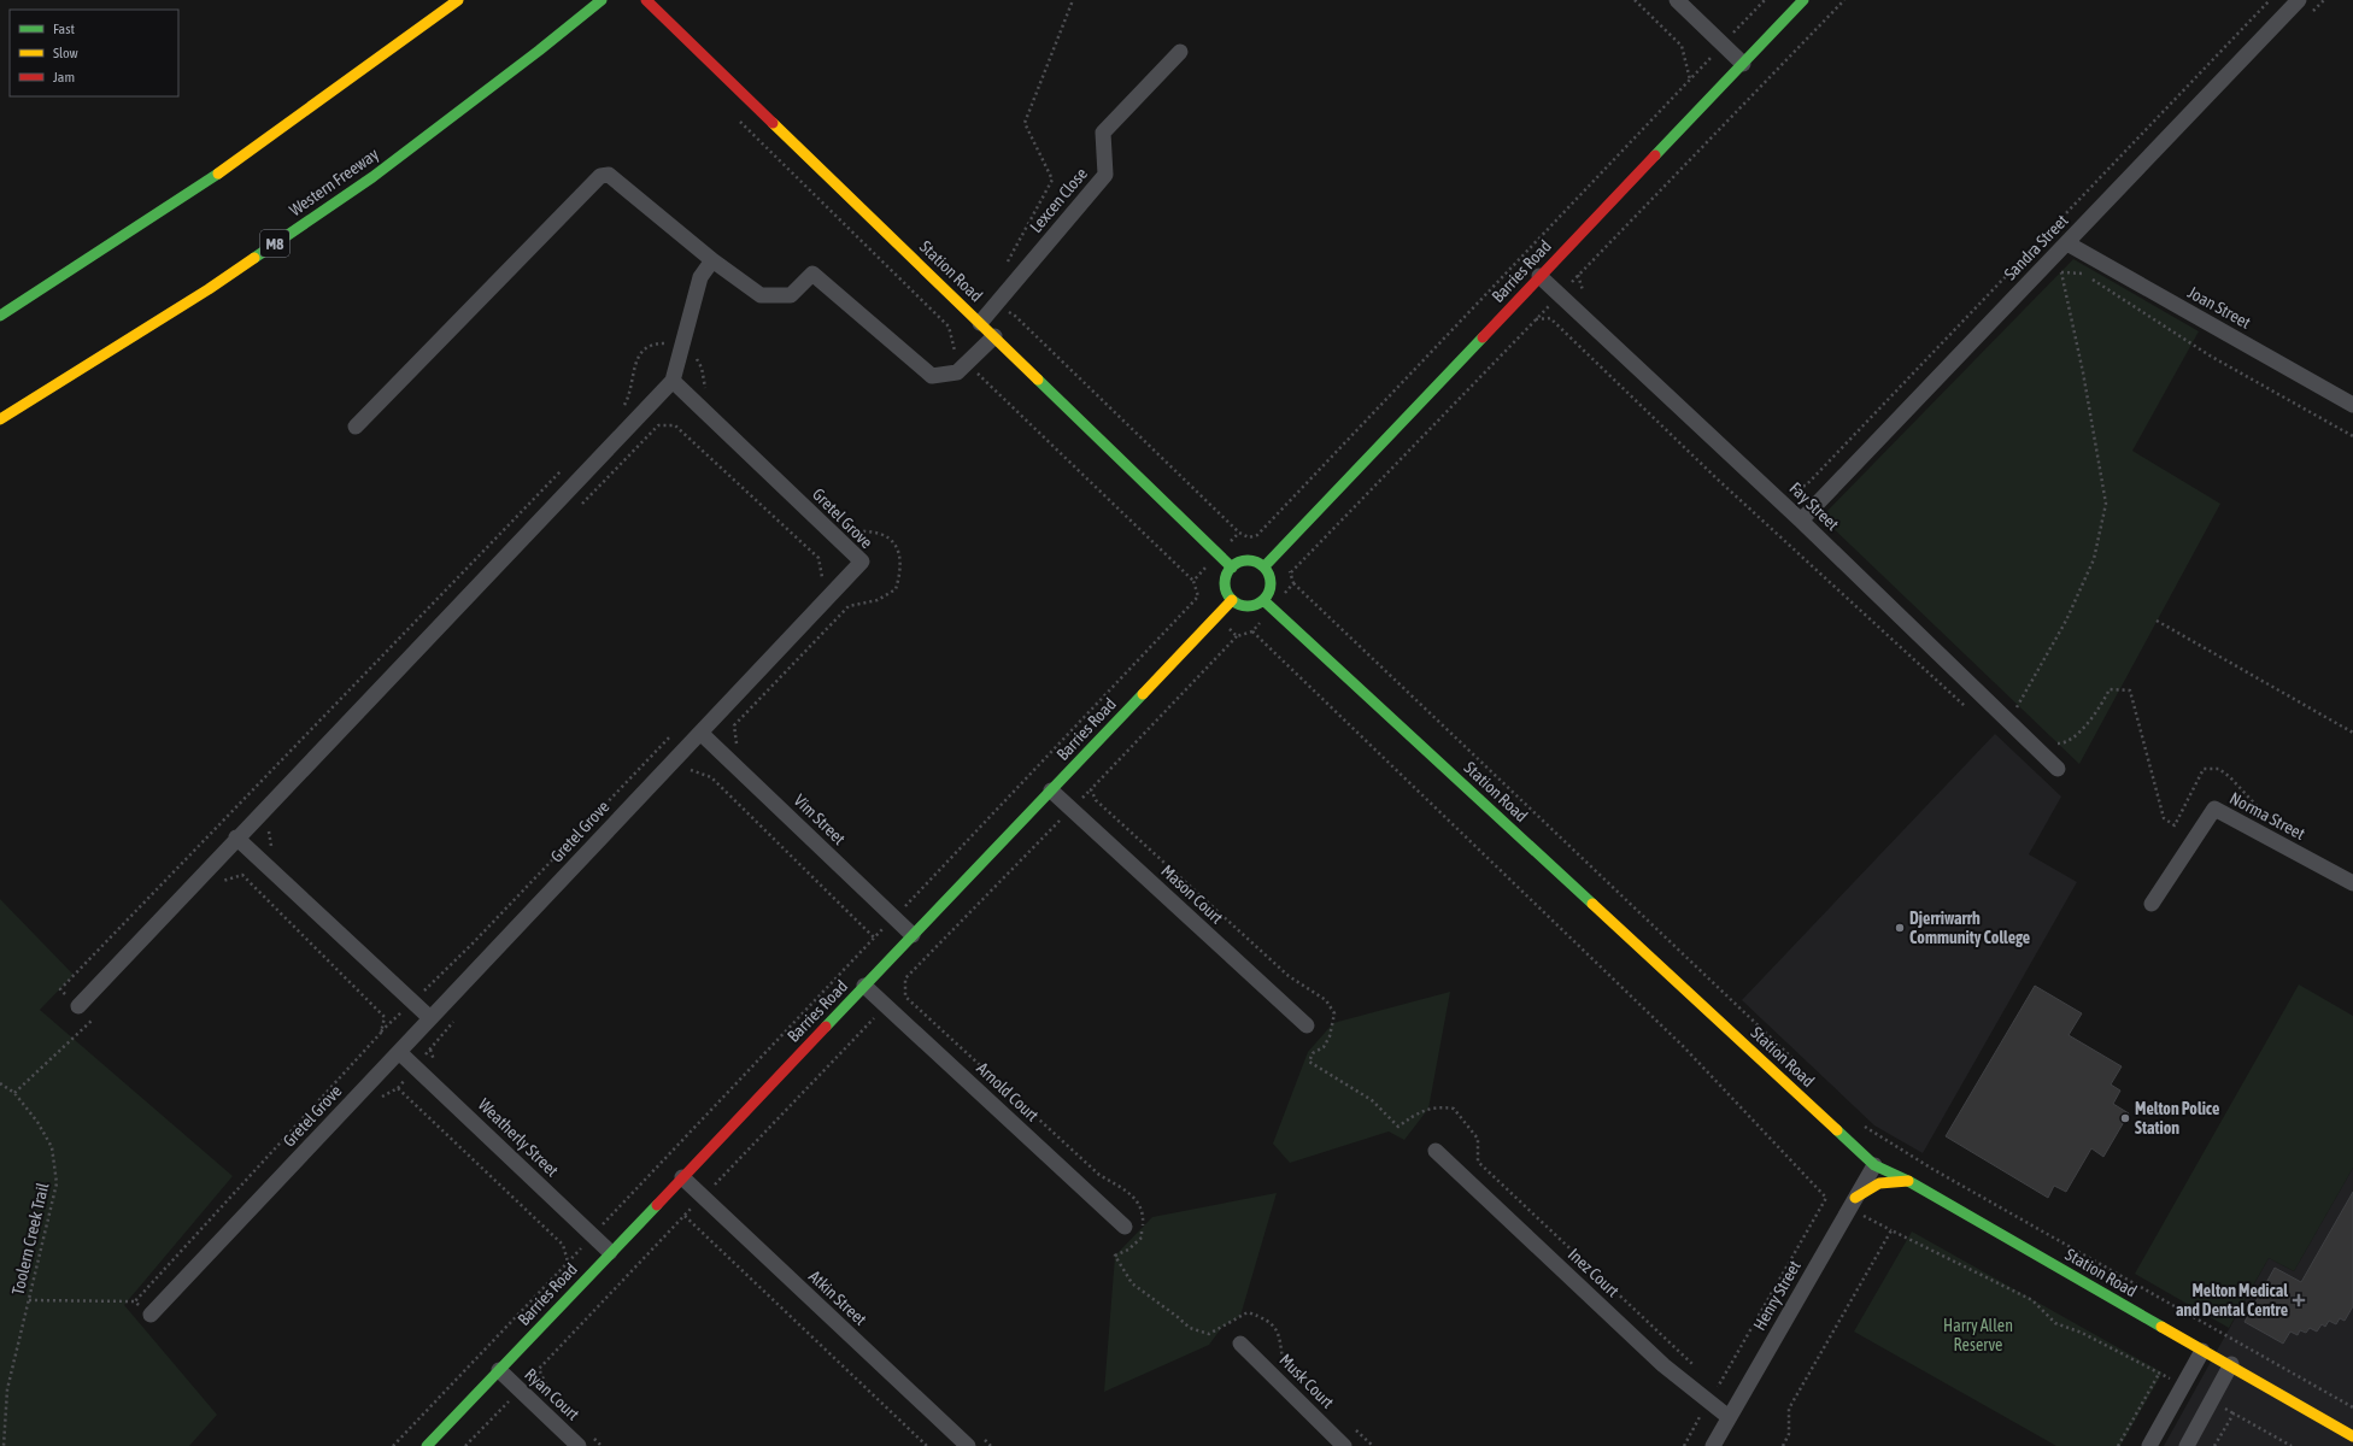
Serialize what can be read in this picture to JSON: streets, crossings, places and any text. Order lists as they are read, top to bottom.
{
  "streets": {
    "main road": [
      "Western Freeway",
      "M8",
      "Station Road",
      "Barries Road"
    ],
    "street": [
      "Lexcen Close",
      "Sandra Street",
      "Joan Street",
      "Fay Street",
      "Gretel Grove",
      "Norma Street",
      "Vim Street",
      "Mason Court",
      "Arnold Court",
      "Weatherly Street",
      "Inez Court",
      "Henry Street",
      "Atkin Street",
      "Musk Court",
      "Ryan Court"
    ],
    "path": ["Toolern Creek Trail"]
  },
  "crossings": [
    ["Lexcen Close", "Station Road"],
    ["Sandra Street", "Joan Street"],
    ["Sandra Street", "Fay Street"],
    ["Station Road", "Barries Road"],
    ["Station Road", "Henry Street"],
    ["Barries Road", "Fay Street"],
    ["Barries Road", "Vim Street"],
    ["Barries Road", "Mason Court"],
    ["Barries Road", "Arnold Court"],
    ["Barries Road", "Weatherly Street"],
    ["Barries Road", "Atkin Street"],
    ["Barries Road", "Ryan Court"],
    ["Gretel Grove", "Vim Street"],
    ["Gretel Grove", "Weatherly Street"],
    ["Inez Court", "Henry Street"]
  ],
  "parks": ["Harry Allen Reserve"],
  "places": {
    "other": ["Djerriwarrh Community College", "Melton Police Station"],
    "health": ["Melton Medical and Dental Centre"]
  },
  "legend": ["Fast", "Slow", "Jam"]
}
